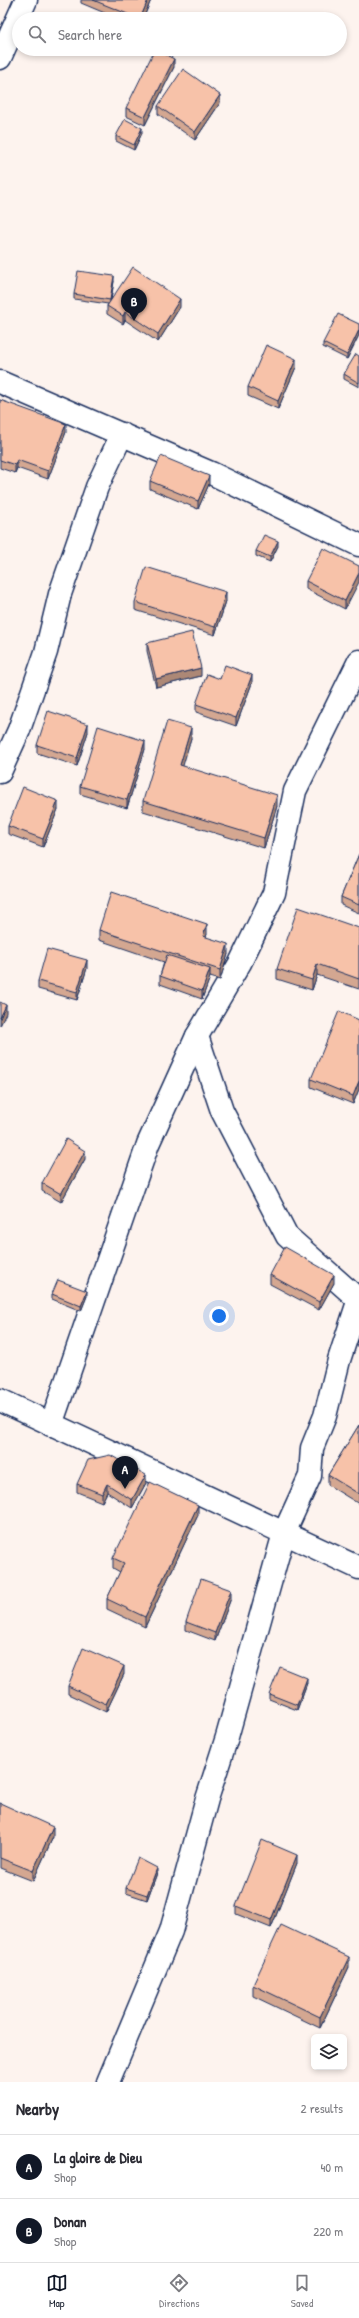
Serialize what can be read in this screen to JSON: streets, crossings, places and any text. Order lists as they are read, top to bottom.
{
  "page": {
    "search": "Search here",
    "pins": ["B", "A"],
    "heading": ["Nearby", "2 results"],
    "list": [
      {
        "mark": "A",
        "name": "La gloire de Dieu",
        "note": "Shop",
        "value": "40 m"
      },
      {
        "mark": "B",
        "name": "Donan",
        "note": "Shop",
        "value": "220 m"
      }
    ],
    "nav": ["Map", "Directions", "Saved"]
  }
}
